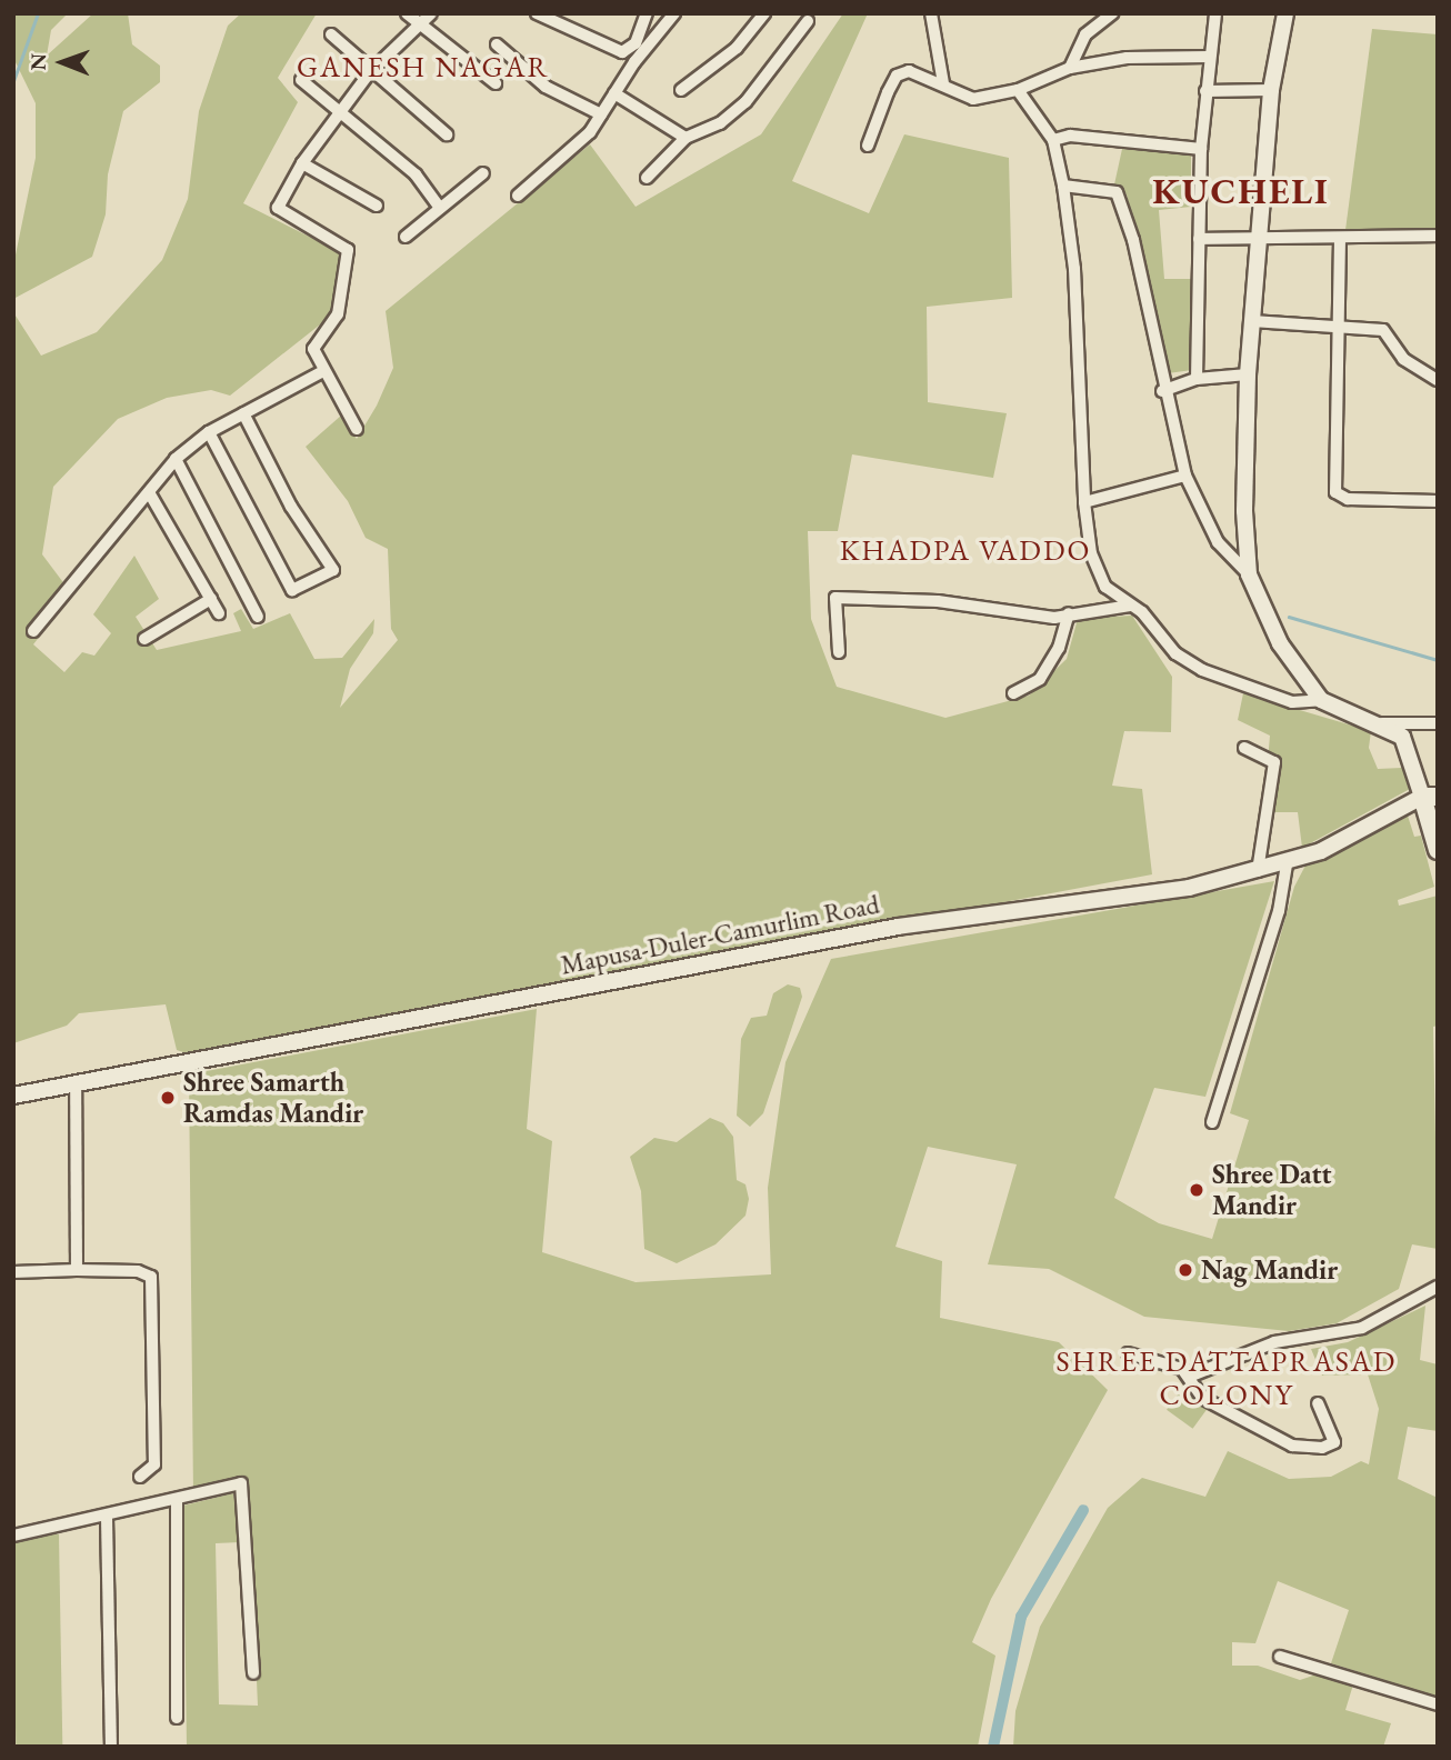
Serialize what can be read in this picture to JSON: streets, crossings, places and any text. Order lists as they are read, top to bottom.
{
  "streets": {
    "street": ["Mapusa-Duler-Camurlim Road"]
  },
  "districts": [
    "GANESH NAGAR",
    "KUCHELI",
    "KHADPA VADDO",
    "SHREE DATTAPRASAD COLONY"
  ],
  "places": ["Shree Samarth Ramdas Mandir", "Shree Datt Mandir", "Nag Mandir"],
  "north": "left"
}
